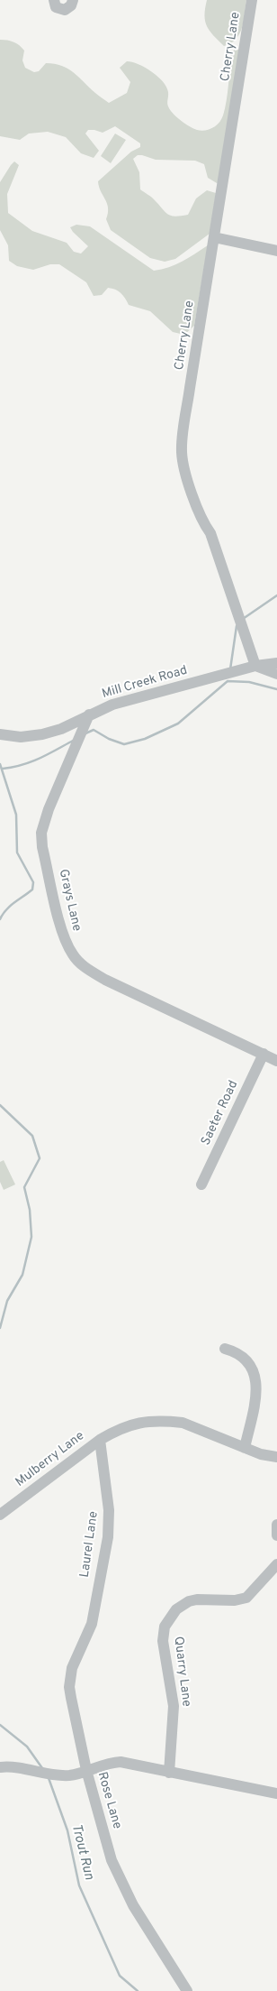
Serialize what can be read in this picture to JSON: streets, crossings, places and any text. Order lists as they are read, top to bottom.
{
  "streets": {
    "street": [
      "Cherry Lane",
      "Mill Creek Road",
      "Grays Lane",
      "Saeter Road",
      "Mulberry Lane",
      "Laurel Lane",
      "Quarry Lane",
      "Rose Lane"
    ]
  },
  "crossings": [
    ["Cherry Lane", "Mill Creek Road"],
    ["Mill Creek Road", "Grays Lane"],
    ["Grays Lane", "Saeter Road"],
    ["Mulberry Lane", "Laurel Lane"],
    ["Laurel Lane", "Rose Lane"],
    ["Quarry Lane", "Rose Lane"]
  ],
  "water": ["Trout Run"]
}
